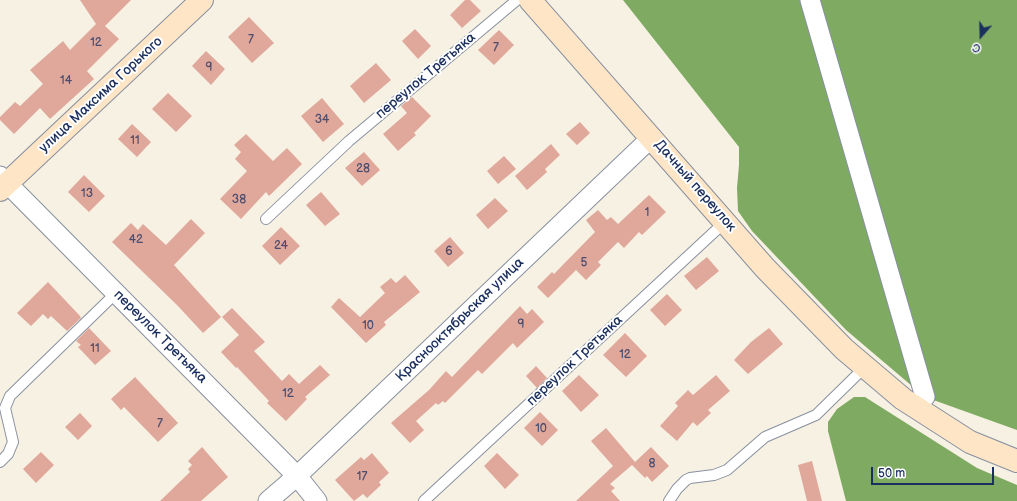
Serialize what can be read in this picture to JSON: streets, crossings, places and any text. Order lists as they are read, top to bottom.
{
  "streets": {
    "main road": ["улица Максима Горького", "Дачный переулок"],
    "street": ["переулок Третьяка", "Краснооктябрьская улица"]
  },
  "crossings": [
    ["переулок Третьяка", "улица Максима Горького"],
    ["переулок Третьяка", "Дачный переулок"],
    ["переулок Третьяка", "Краснооктябрьская улица"],
    ["Дачный переулок", "Краснооктябрьская улица"]
  ],
  "house_numbers": [
    "7",
    "12",
    "7",
    "9",
    "14",
    "34",
    "11",
    "28",
    "13",
    "38",
    "1",
    "42",
    "24",
    "6",
    "5",
    "9",
    "10",
    "11",
    "12",
    "12",
    "7",
    "10",
    "8",
    "17"
  ],
  "scale_bar": "50 m",
  "north": "bottom"
}
